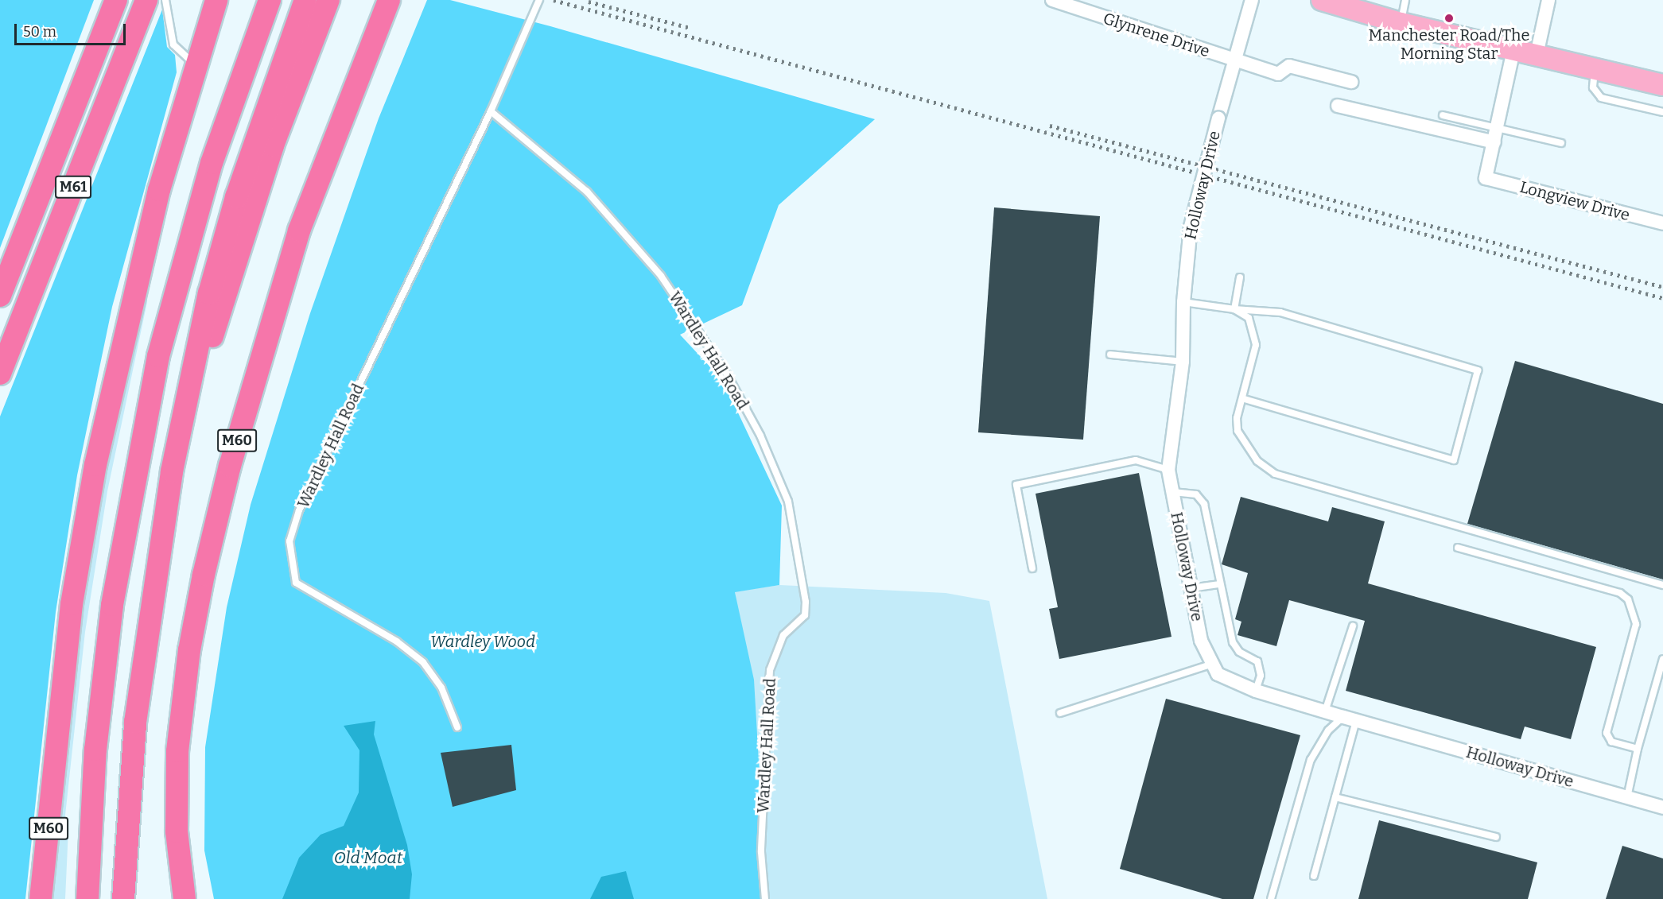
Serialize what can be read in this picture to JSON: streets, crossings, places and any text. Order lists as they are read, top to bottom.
{
  "streets": {
    "highway": ["M61", "M60"],
    "street": ["Glynrene Drive", "Holloway Drive", "Longview Drive"],
    "lane": ["Wardley Hall Road"]
  },
  "crossings": [
    ["Glynrene Drive", "Holloway Drive"]
  ],
  "water": ["Old Moat"],
  "parks": ["Wardley Wood"],
  "places": ["Manchester Road/The Morning Star"],
  "scale_bar": "50 m"
}
